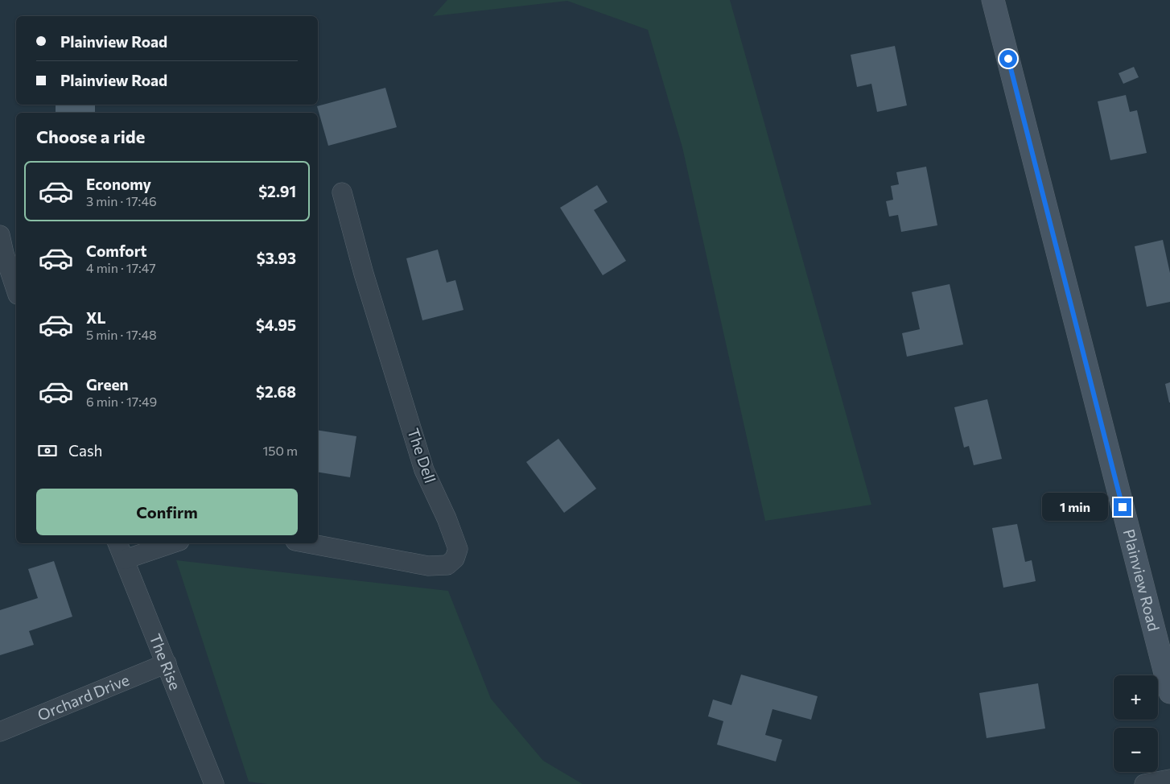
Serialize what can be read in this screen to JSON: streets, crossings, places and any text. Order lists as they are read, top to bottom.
{
  "streets": {
    "main road": ["Plainview Road"],
    "street": ["The Dell", "The Rise", "Orchard Drive"]
  },
  "crossings": [
    ["The Rise", "Orchard Drive"]
  ],
  "page": {
    "banner": ["Plainview Road", "Plainview Road"],
    "heading": "Choose a ride",
    "list": [
      {
        "name": "Economy",
        "note": "3 min · 17:46",
        "value": "$2.91"
      },
      {
        "name": "Comfort",
        "note": "4 min · 17:47",
        "value": "$3.93"
      },
      {
        "name": "XL",
        "note": "5 min · 17:48",
        "value": "$4.95"
      },
      {
        "name": "Green",
        "note": "6 min · 17:49",
        "value": "$2.68"
      }
    ],
    "pay": ["Cash", "150 m"],
    "buttons": "Confirm",
    "bubble": "1 min",
    "map_buttons": ["+", "−"]
  }
}
